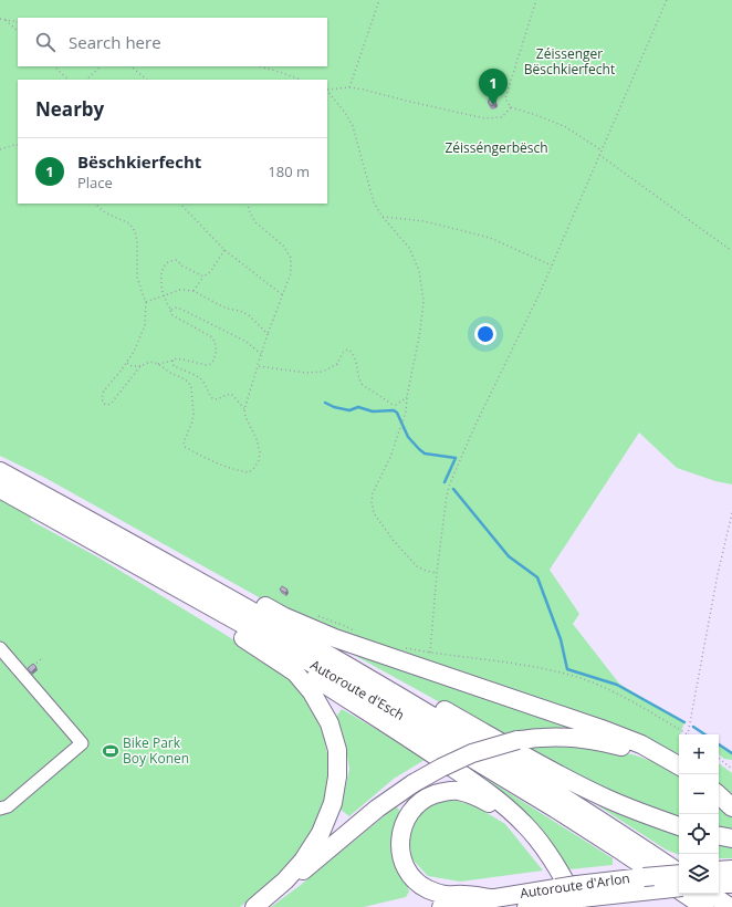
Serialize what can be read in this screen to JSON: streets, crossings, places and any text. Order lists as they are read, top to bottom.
{
  "streets": {
    "highway": ["Autoroute d'Esch", "Autoroute d'Arlon"]
  },
  "parks": ["Zéissenger Bëschkierfecht", "Zéisséngerbësch"],
  "places": {
    "sports": ["Bike Park Boy Konen"]
  },
  "page": {
    "search": "Search here",
    "pins": "1",
    "heading": "Nearby",
    "list": [
      {
        "mark": "1",
        "name": "Bëschkierfecht",
        "note": "Place",
        "value": "180 m"
      }
    ],
    "map_buttons": ["+", "−"]
  }
}
